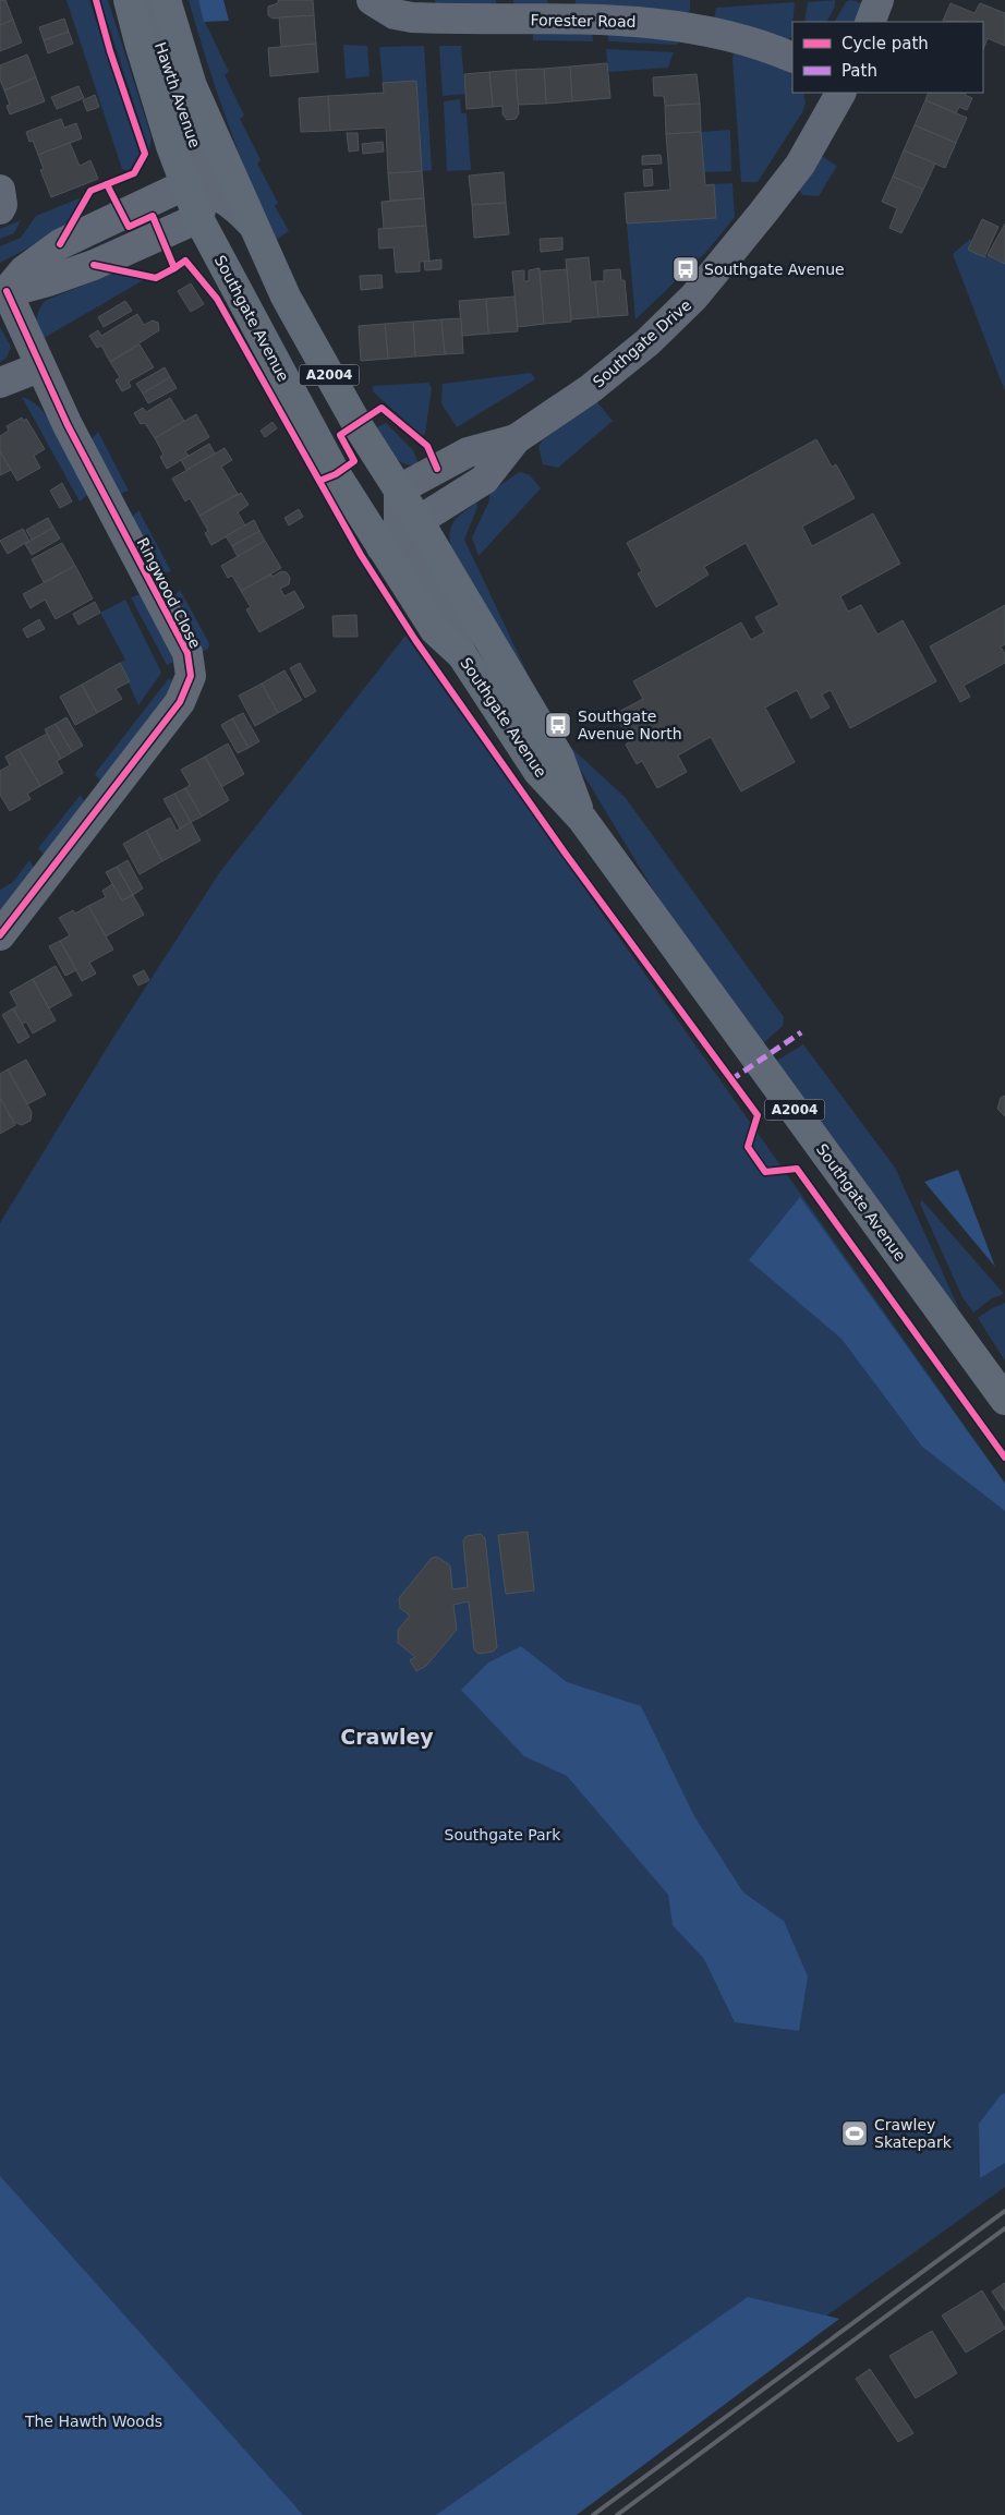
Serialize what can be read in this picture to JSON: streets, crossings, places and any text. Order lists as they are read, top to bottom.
{
  "streets": {
    "main road": ["Southgate Avenue", "A2004"],
    "street": [
      "Forester Road",
      "Hawth Avenue",
      "Southgate Drive",
      "Ringwood Close"
    ]
  },
  "crossings": [
    ["Hawth Avenue", "Southgate Avenue"],
    ["Southgate Avenue", "Southgate Drive"]
  ],
  "districts": ["Crawley"],
  "parks": ["Southgate Park", "The Hawth Woods"],
  "places": {
    "bus stop": ["Southgate Avenue", "Southgate Avenue North"],
    "sports": ["Crawley Skatepark"]
  },
  "legend": ["Cycle path", "Path"]
}
